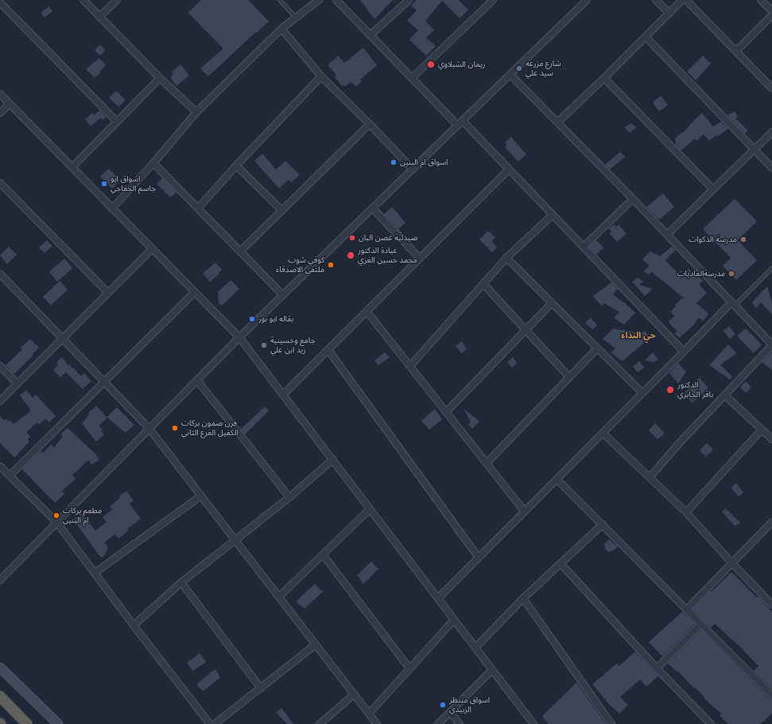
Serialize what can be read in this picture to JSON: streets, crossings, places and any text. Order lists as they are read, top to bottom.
{
  "districts": ["حي النداء"],
  "places": [
    "ريمان الشبلاوي",
    "شارع مزرعه سيد علي",
    "اسواق ام البنين",
    "اسواق ابو جاسم الخفاجي",
    "صيدلية غصن البان",
    "مدرسة الذكوات",
    "عيادة الدكتور محمد حسين الغزي",
    "كوفي شوب ملتقى الاصدقاء",
    "مدرسةالعاديات",
    "بقاله ابو نور",
    "جامع وحسينية زيد ابن علي",
    "الدكتور باقر الجابري",
    "فرن صمون بركات الكفيل الفرع الثاني",
    "مطعم برکات ام البنین",
    "اسواق منتظر الزبيدي"
  ]
}
